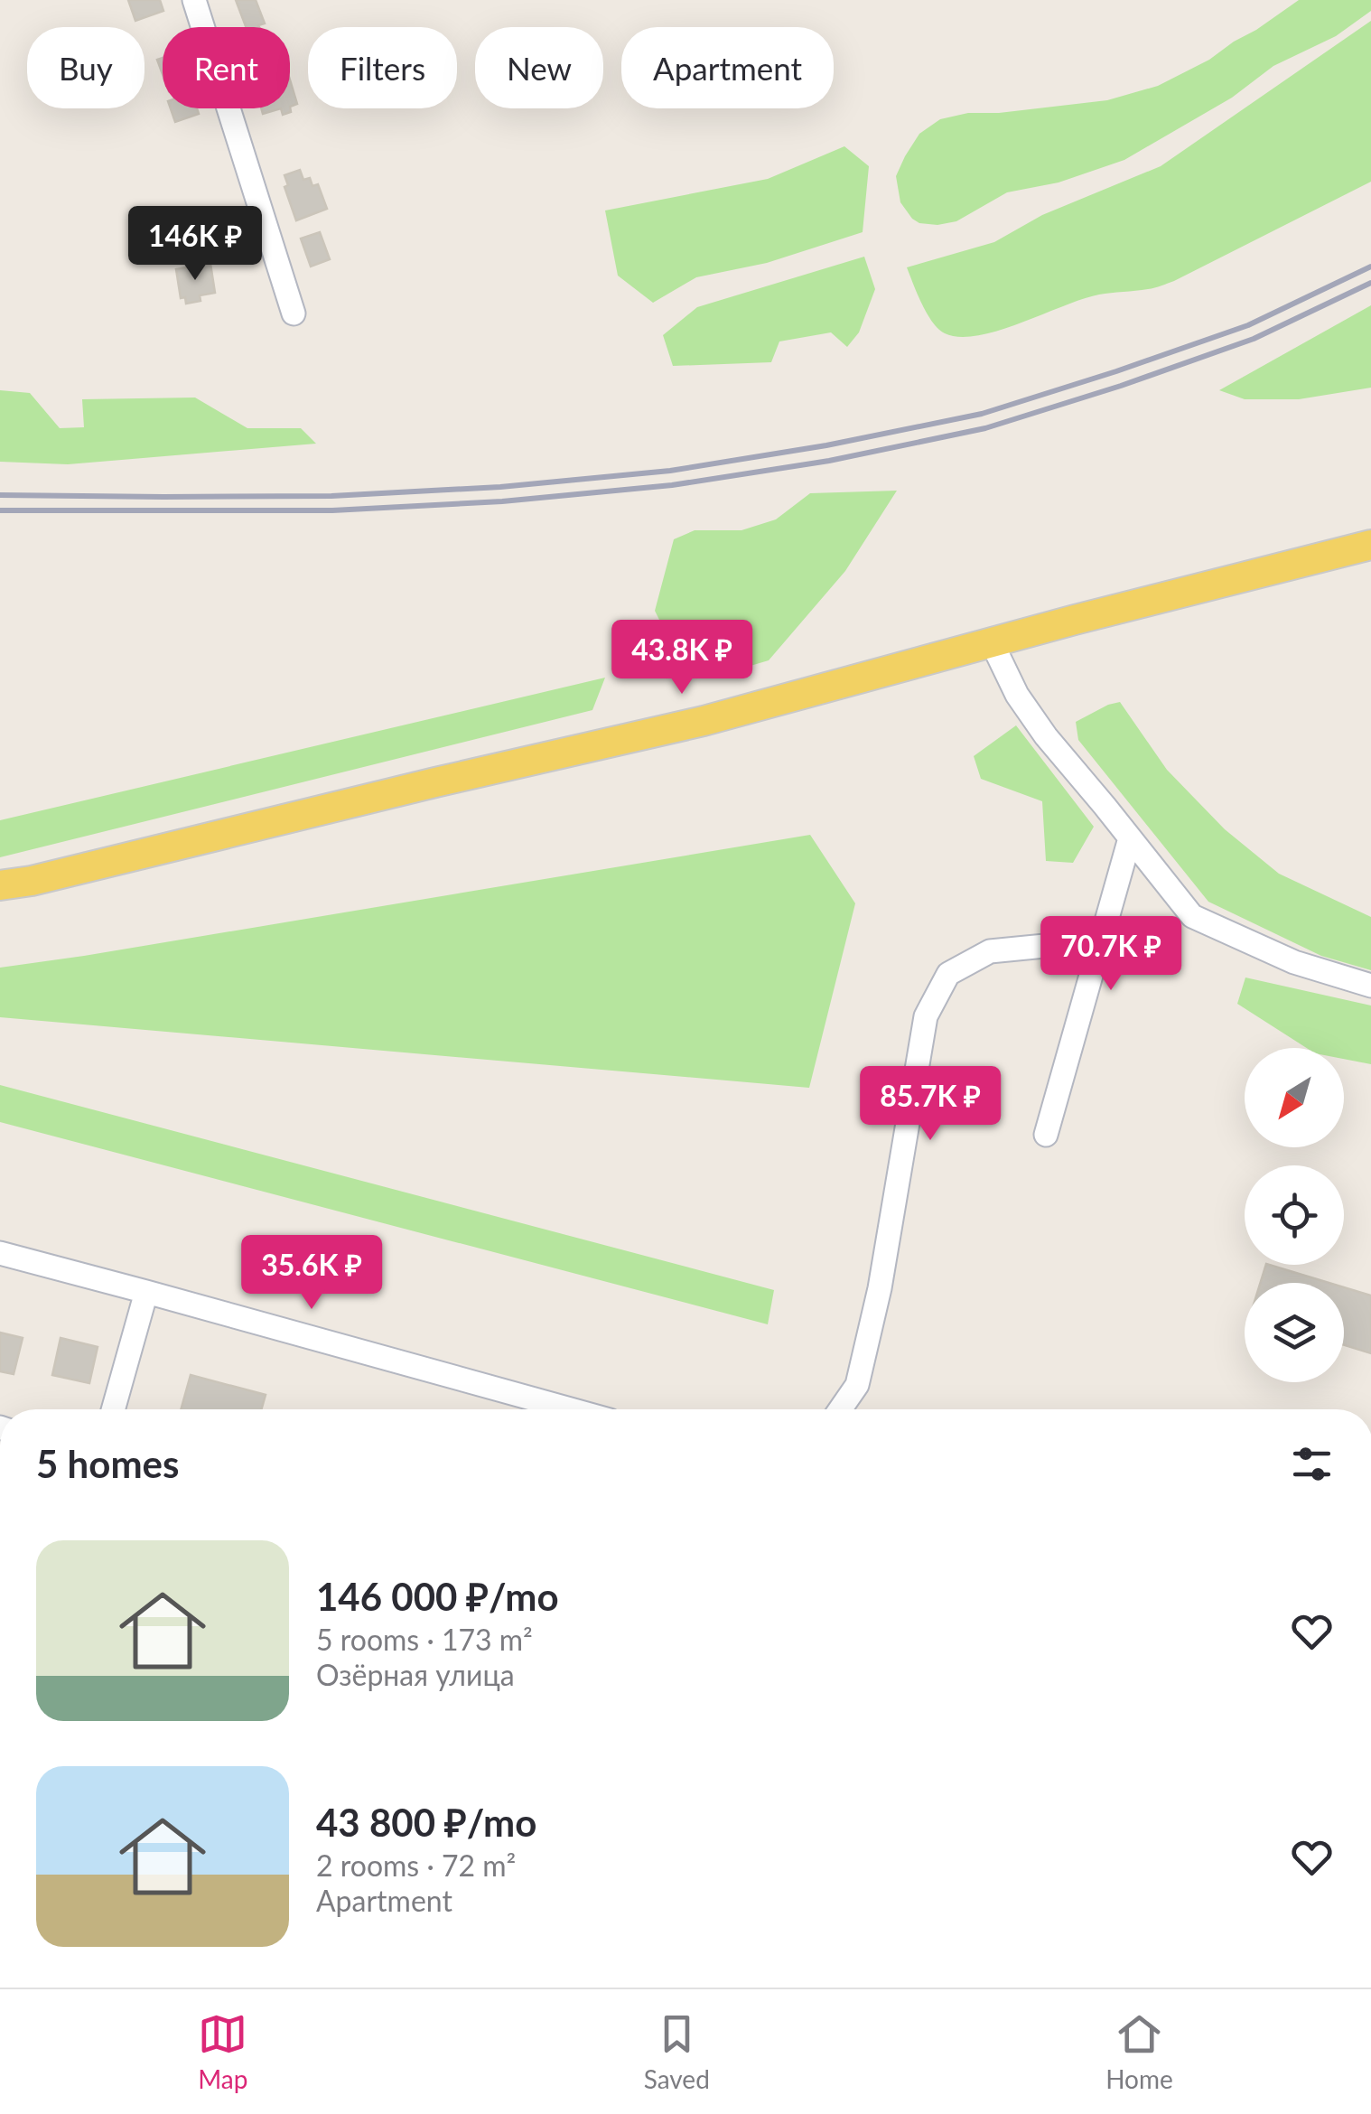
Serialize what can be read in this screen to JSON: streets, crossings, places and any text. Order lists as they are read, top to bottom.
{
  "north": "bottom left",
  "page": {
    "chip": [
      "Buy",
      "Rent",
      "Filters",
      "New",
      "Apartment"
    ],
    "price": [
      "146K ₽",
      "43.8K ₽",
      "70.7K ₽",
      "85.7K ₽",
      "35.6K ₽"
    ],
    "heading": "5 homes",
    "list": [
      {
        "name": "146 000 ₽/mo",
        "note": "5 rooms · 173 m² · Озёрная улица"
      },
      {
        "name": "43 800 ₽/mo",
        "note": "2 rooms · 72 m² · Apartment"
      }
    ],
    "tabs": ["Map", "Saved", "Home"]
  }
}
